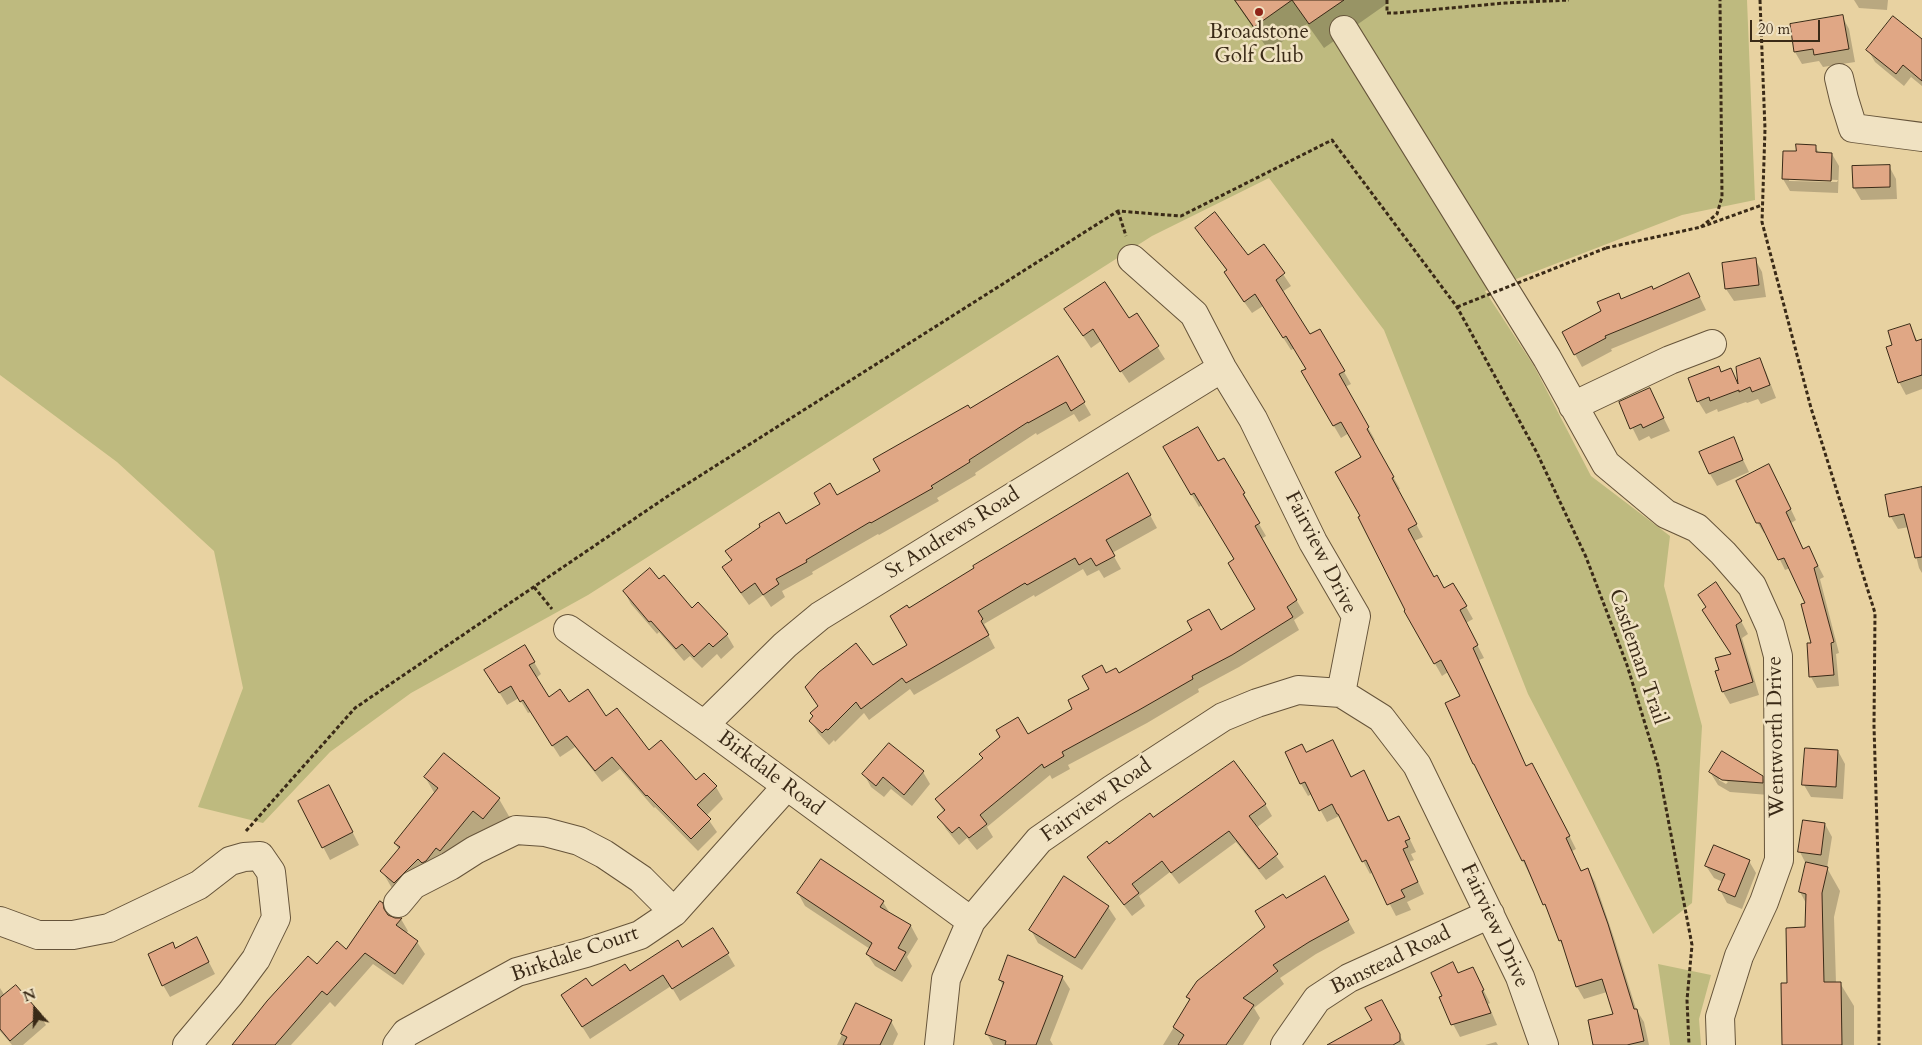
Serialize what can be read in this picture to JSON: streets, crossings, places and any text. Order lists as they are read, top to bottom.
{
  "streets": {
    "street": [
      "St Andrews Road",
      "Fairview Drive",
      "Wentworth Drive",
      "Birkdale Road",
      "Fairview Road",
      "Birkdale Court",
      "Banstead Road"
    ],
    "path": ["Castleman Trail"]
  },
  "crossings": [
    ["St Andrews Road", "Fairview Drive"],
    ["St Andrews Road", "Birkdale Road"],
    ["Fairview Drive", "Fairview Road"],
    ["Fairview Drive", "Banstead Road"],
    ["Birkdale Road", "Fairview Road"],
    ["Birkdale Road", "Birkdale Court"]
  ],
  "places": ["Broadstone Golf Club"],
  "scale_bar": "20 m",
  "north": "top"
}
